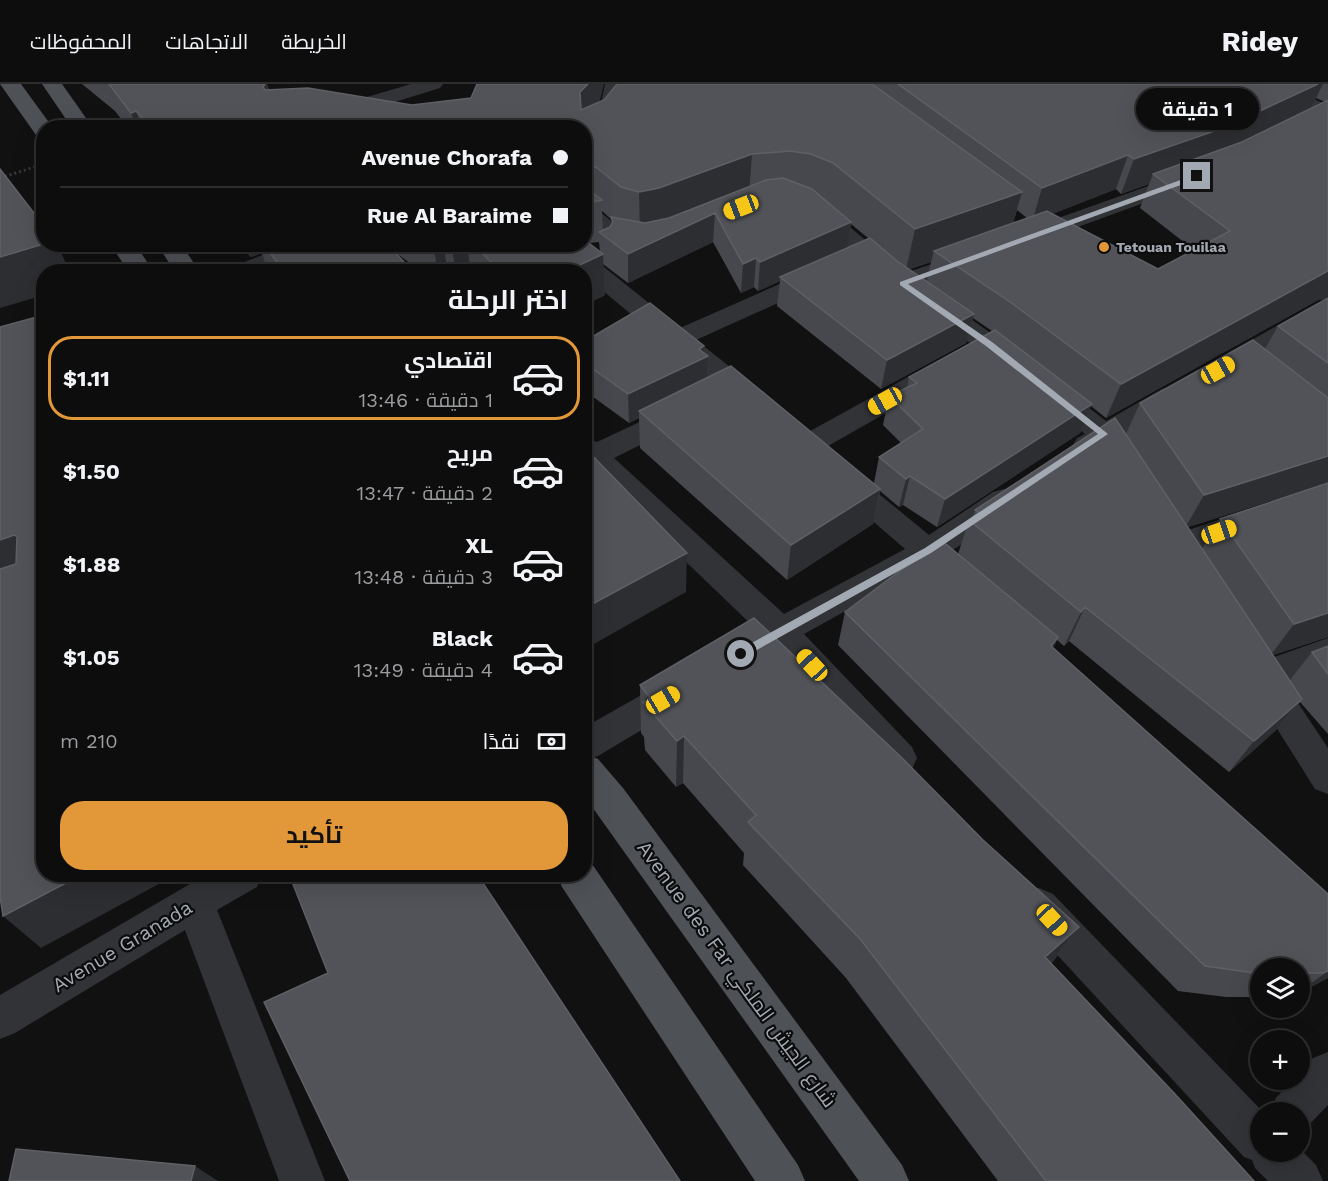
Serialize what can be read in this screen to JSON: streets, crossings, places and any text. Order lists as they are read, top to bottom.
{
  "streets": {
    "main road": ["Avenue des Far شارع الجيش الملكي"],
    "street": ["Avenue Granada"]
  },
  "places": ["Tetouan Touilaa"],
  "page": {
    "header": "Ridey",
    "nav": ["الخريطة", "الاتجاهات", "المحفوظات"],
    "bubble": "1 دقيقة",
    "banner": ["Avenue Chorafa", "Rue Al Baraime"],
    "heading": "اختر الرحلة",
    "list": [
      {
        "name": "اقتصادي",
        "note": "1 دقيقة · 13:46",
        "value": "$1.11"
      },
      {
        "name": "مريح",
        "note": "2 دقيقة · 13:47",
        "value": "$1.50"
      },
      {
        "name": "XL",
        "note": "3 دقيقة · 13:48",
        "value": "$1.88"
      },
      {
        "name": "Black",
        "note": "4 دقيقة · 13:49",
        "value": "$1.05"
      }
    ],
    "pay": ["نقدًا", "210 m"],
    "buttons": "تأكيد",
    "map_buttons": ["+", "−"]
  }
}
